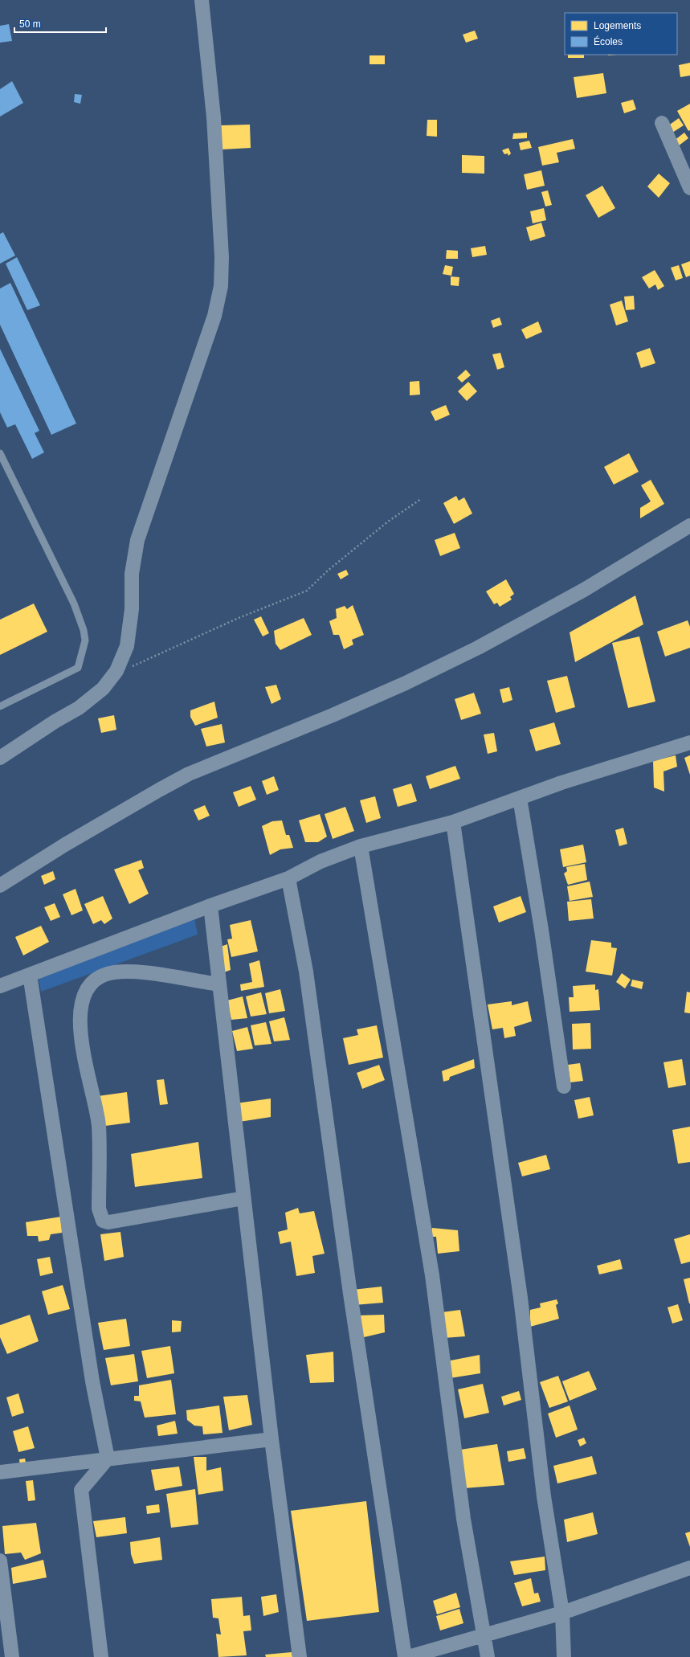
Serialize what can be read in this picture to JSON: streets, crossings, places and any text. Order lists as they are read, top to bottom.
{
  "legend": ["Logements", "Écoles"],
  "scale_bar": "50 m"
}
